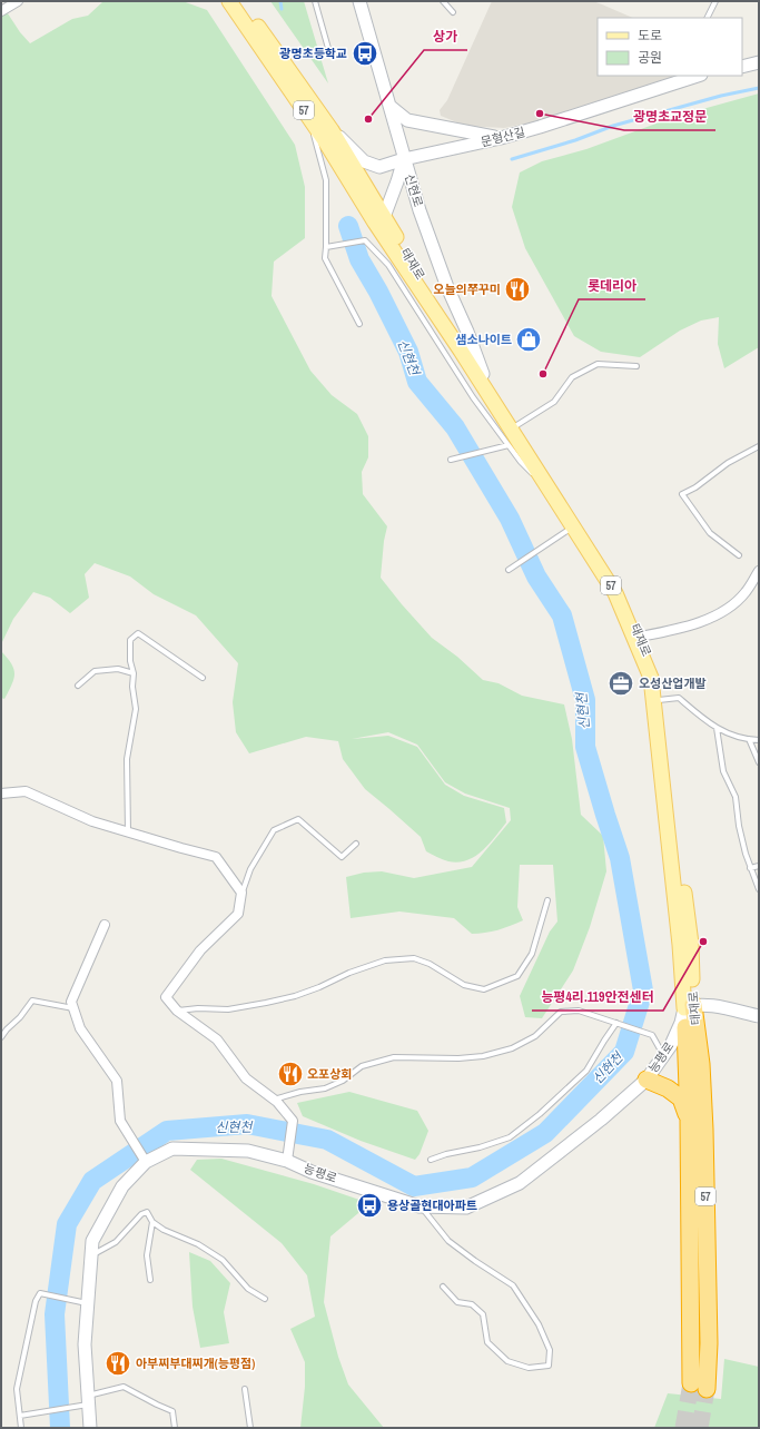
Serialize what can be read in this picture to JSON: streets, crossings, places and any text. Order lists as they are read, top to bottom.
{
  "streets": {
    "highway": ["57", "태재로"],
    "main road": ["문형산길", "신현로", "능평로"]
  },
  "crossings": [
    ["문형산길", "신현로"],
    ["문형산길", "태재로"],
    ["신현로", "태재로"],
    ["태재로", "능평로"]
  ],
  "water": ["신현천"],
  "places": {
    "bus stop": ["광명초등학교", "용상골현대아파트"],
    "other": [
      "광명초교정문",
      "상가",
      "롯데리아",
      "능평4리.119안전센터"
    ],
    "restaurant": ["오늘의쭈꾸미", "오포상회", "아부찌부대찌개(능평점)"],
    "shop": ["샘소나이트"],
    "office": ["오성산업개발"]
  },
  "legend": ["도로", "공원"]
}
